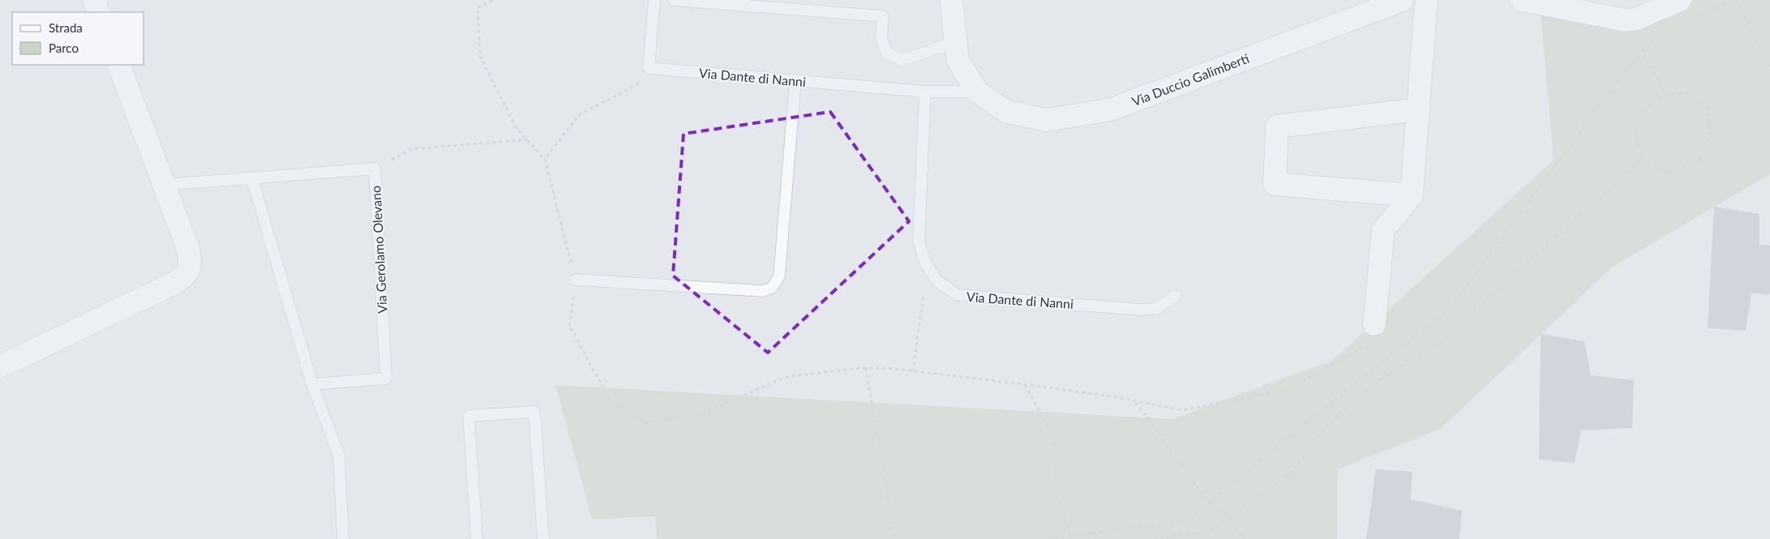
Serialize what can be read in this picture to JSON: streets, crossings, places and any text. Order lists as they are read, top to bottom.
{
  "streets": {
    "street": ["Via Duccio Galimberti"],
    "lane": ["Via Dante di Nanni", "Via Gerolamo Olevano"]
  },
  "crossings": [
    ["Via Dante di Nanni", "Via Duccio Galimberti"]
  ],
  "legend": ["Strada", "Parco"]
}
